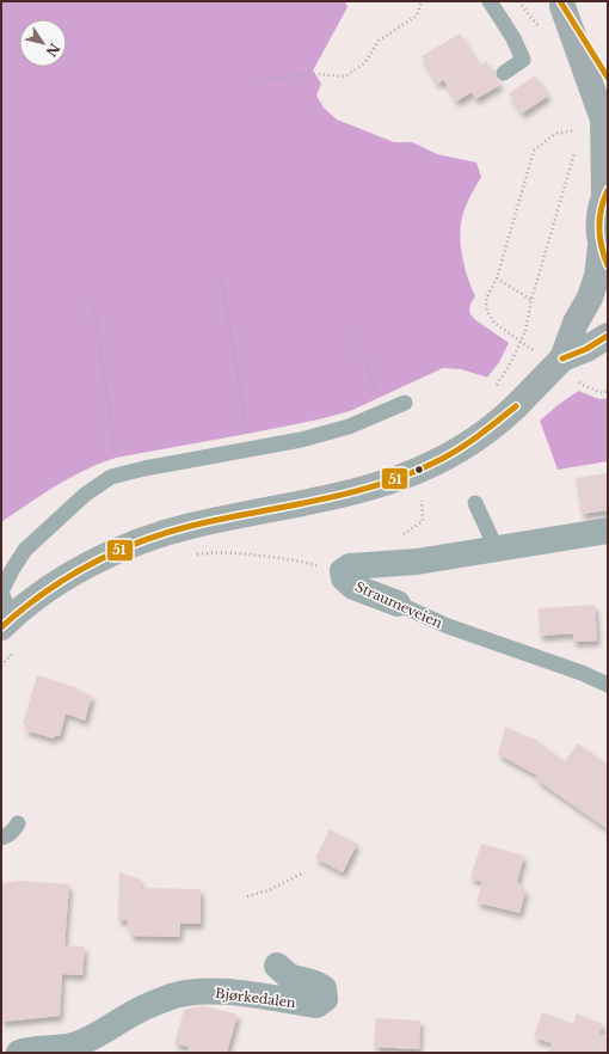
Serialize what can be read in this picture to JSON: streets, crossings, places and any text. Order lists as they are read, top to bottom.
{
  "streets": {
    "street": ["Straumeveien", "Bjørkedalen"]
  },
  "lines": ["transit line 51"],
  "north": "bottom right"
}
